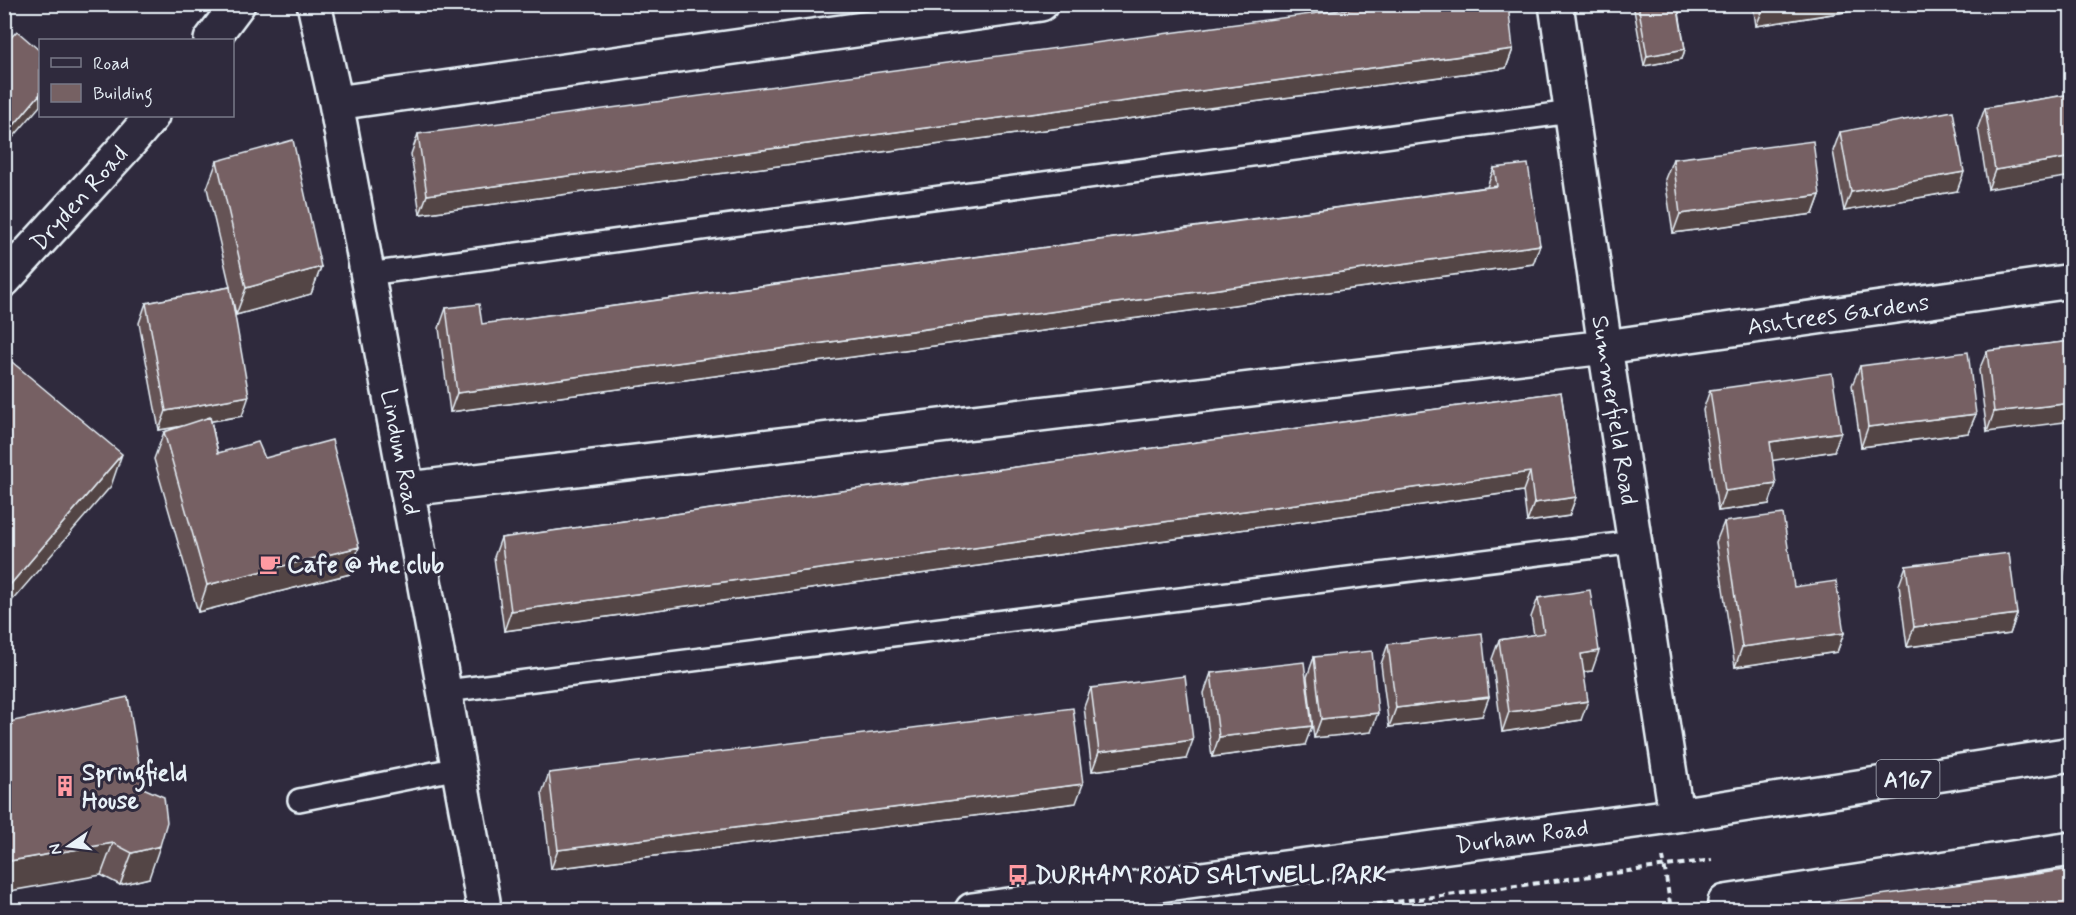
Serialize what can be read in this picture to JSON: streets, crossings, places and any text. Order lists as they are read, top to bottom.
{
  "streets": {
    "street": [
      "Dryden Road",
      "Ashtrees Gardens",
      "Summerfield Road",
      "Lindum Road",
      "A167",
      "Durham Road"
    ]
  },
  "crossings": [
    ["Ashtrees Gardens", "Summerfield Road"],
    ["Ashtrees Gardens", "Lindum Road"],
    ["Summerfield Road", "Durham Road"]
  ],
  "places": {
    "cafe": ["Cafe @ the club"],
    "building": ["Springfield House"],
    "bus stop": ["DURHAM ROAD SALTWELL PARK"]
  },
  "legend": ["Road", "Building"],
  "north": "left"
}
